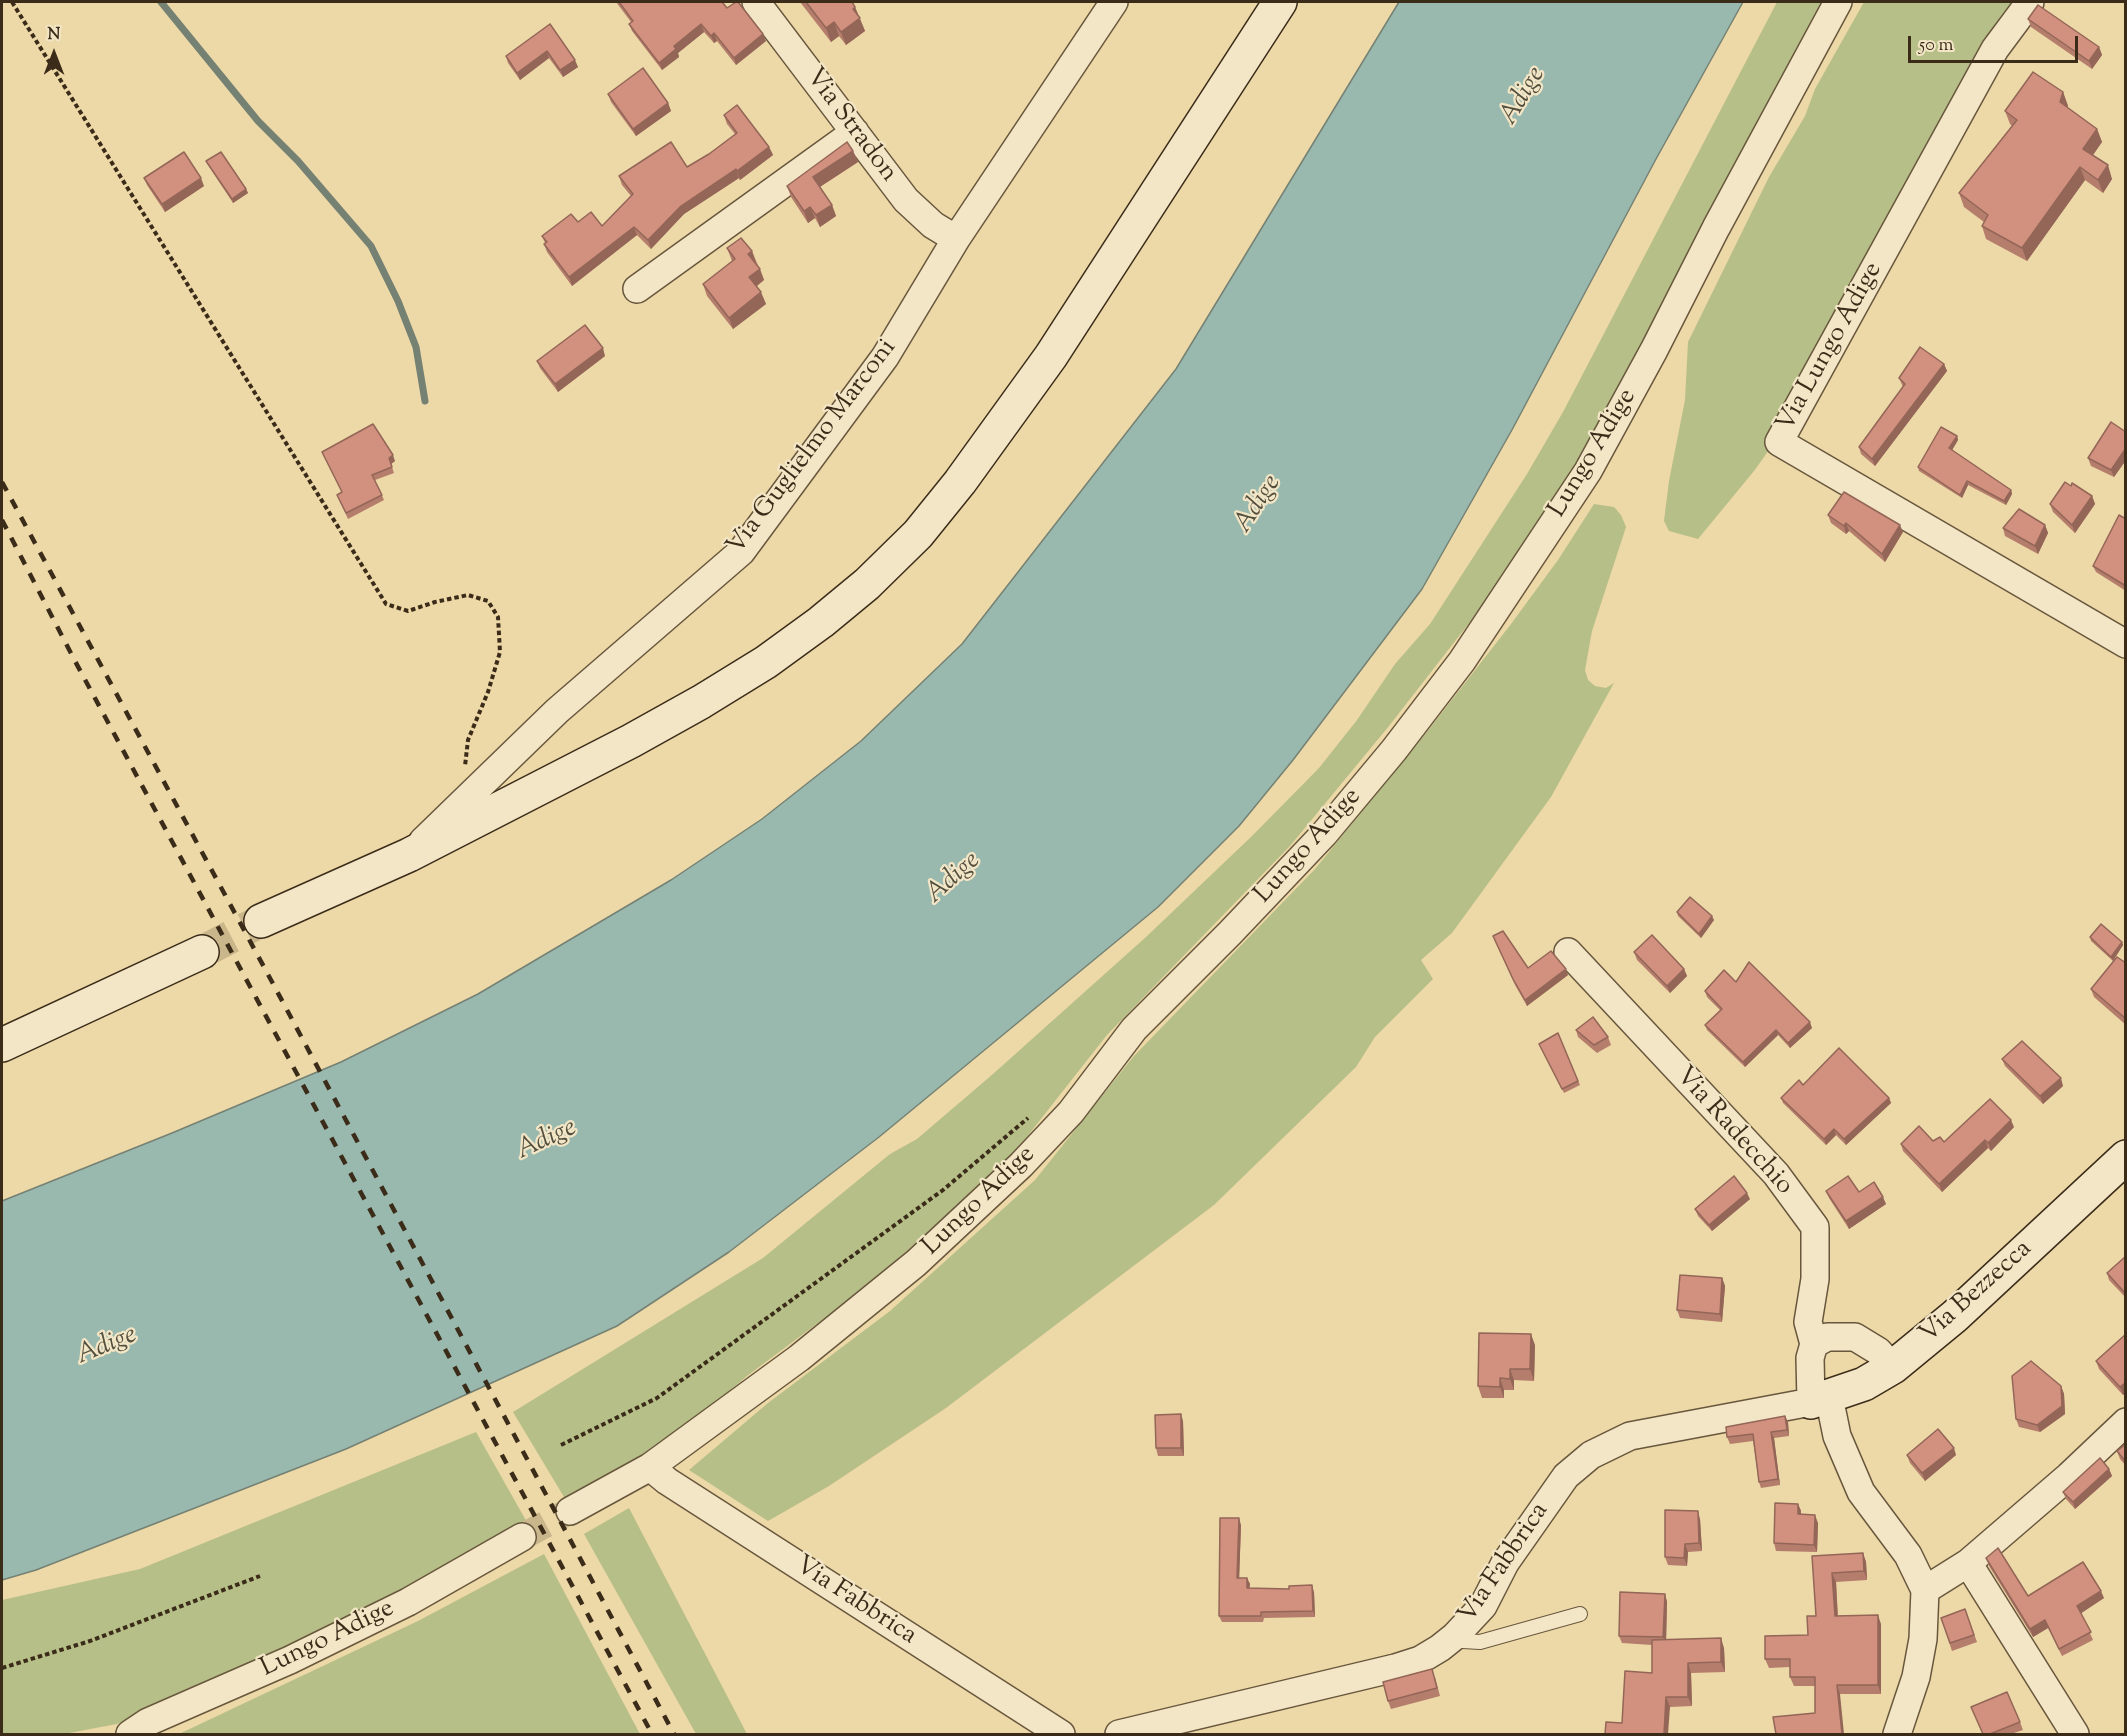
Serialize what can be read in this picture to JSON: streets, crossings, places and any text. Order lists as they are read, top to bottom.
{
  "streets": {
    "main road": ["Via Bezzecca"],
    "street": [
      "Via Stradon",
      "Via Lungo Adige",
      "Via Guglielmo Marconi",
      "Lungo Adige",
      "Via Radecchio",
      "Via Fabbrica"
    ]
  },
  "crossings": [
    ["Via Stradon", "Via Guglielmo Marconi"],
    ["Lungo Adige", "Via Fabbrica"],
    ["Via Radecchio", "Via Bezzecca"],
    ["Via Radecchio", "Via Fabbrica"],
    ["Via Bezzecca", "Via Fabbrica"]
  ],
  "water": ["Adige"],
  "scale_bar": "50 m",
  "north": "top"
}
